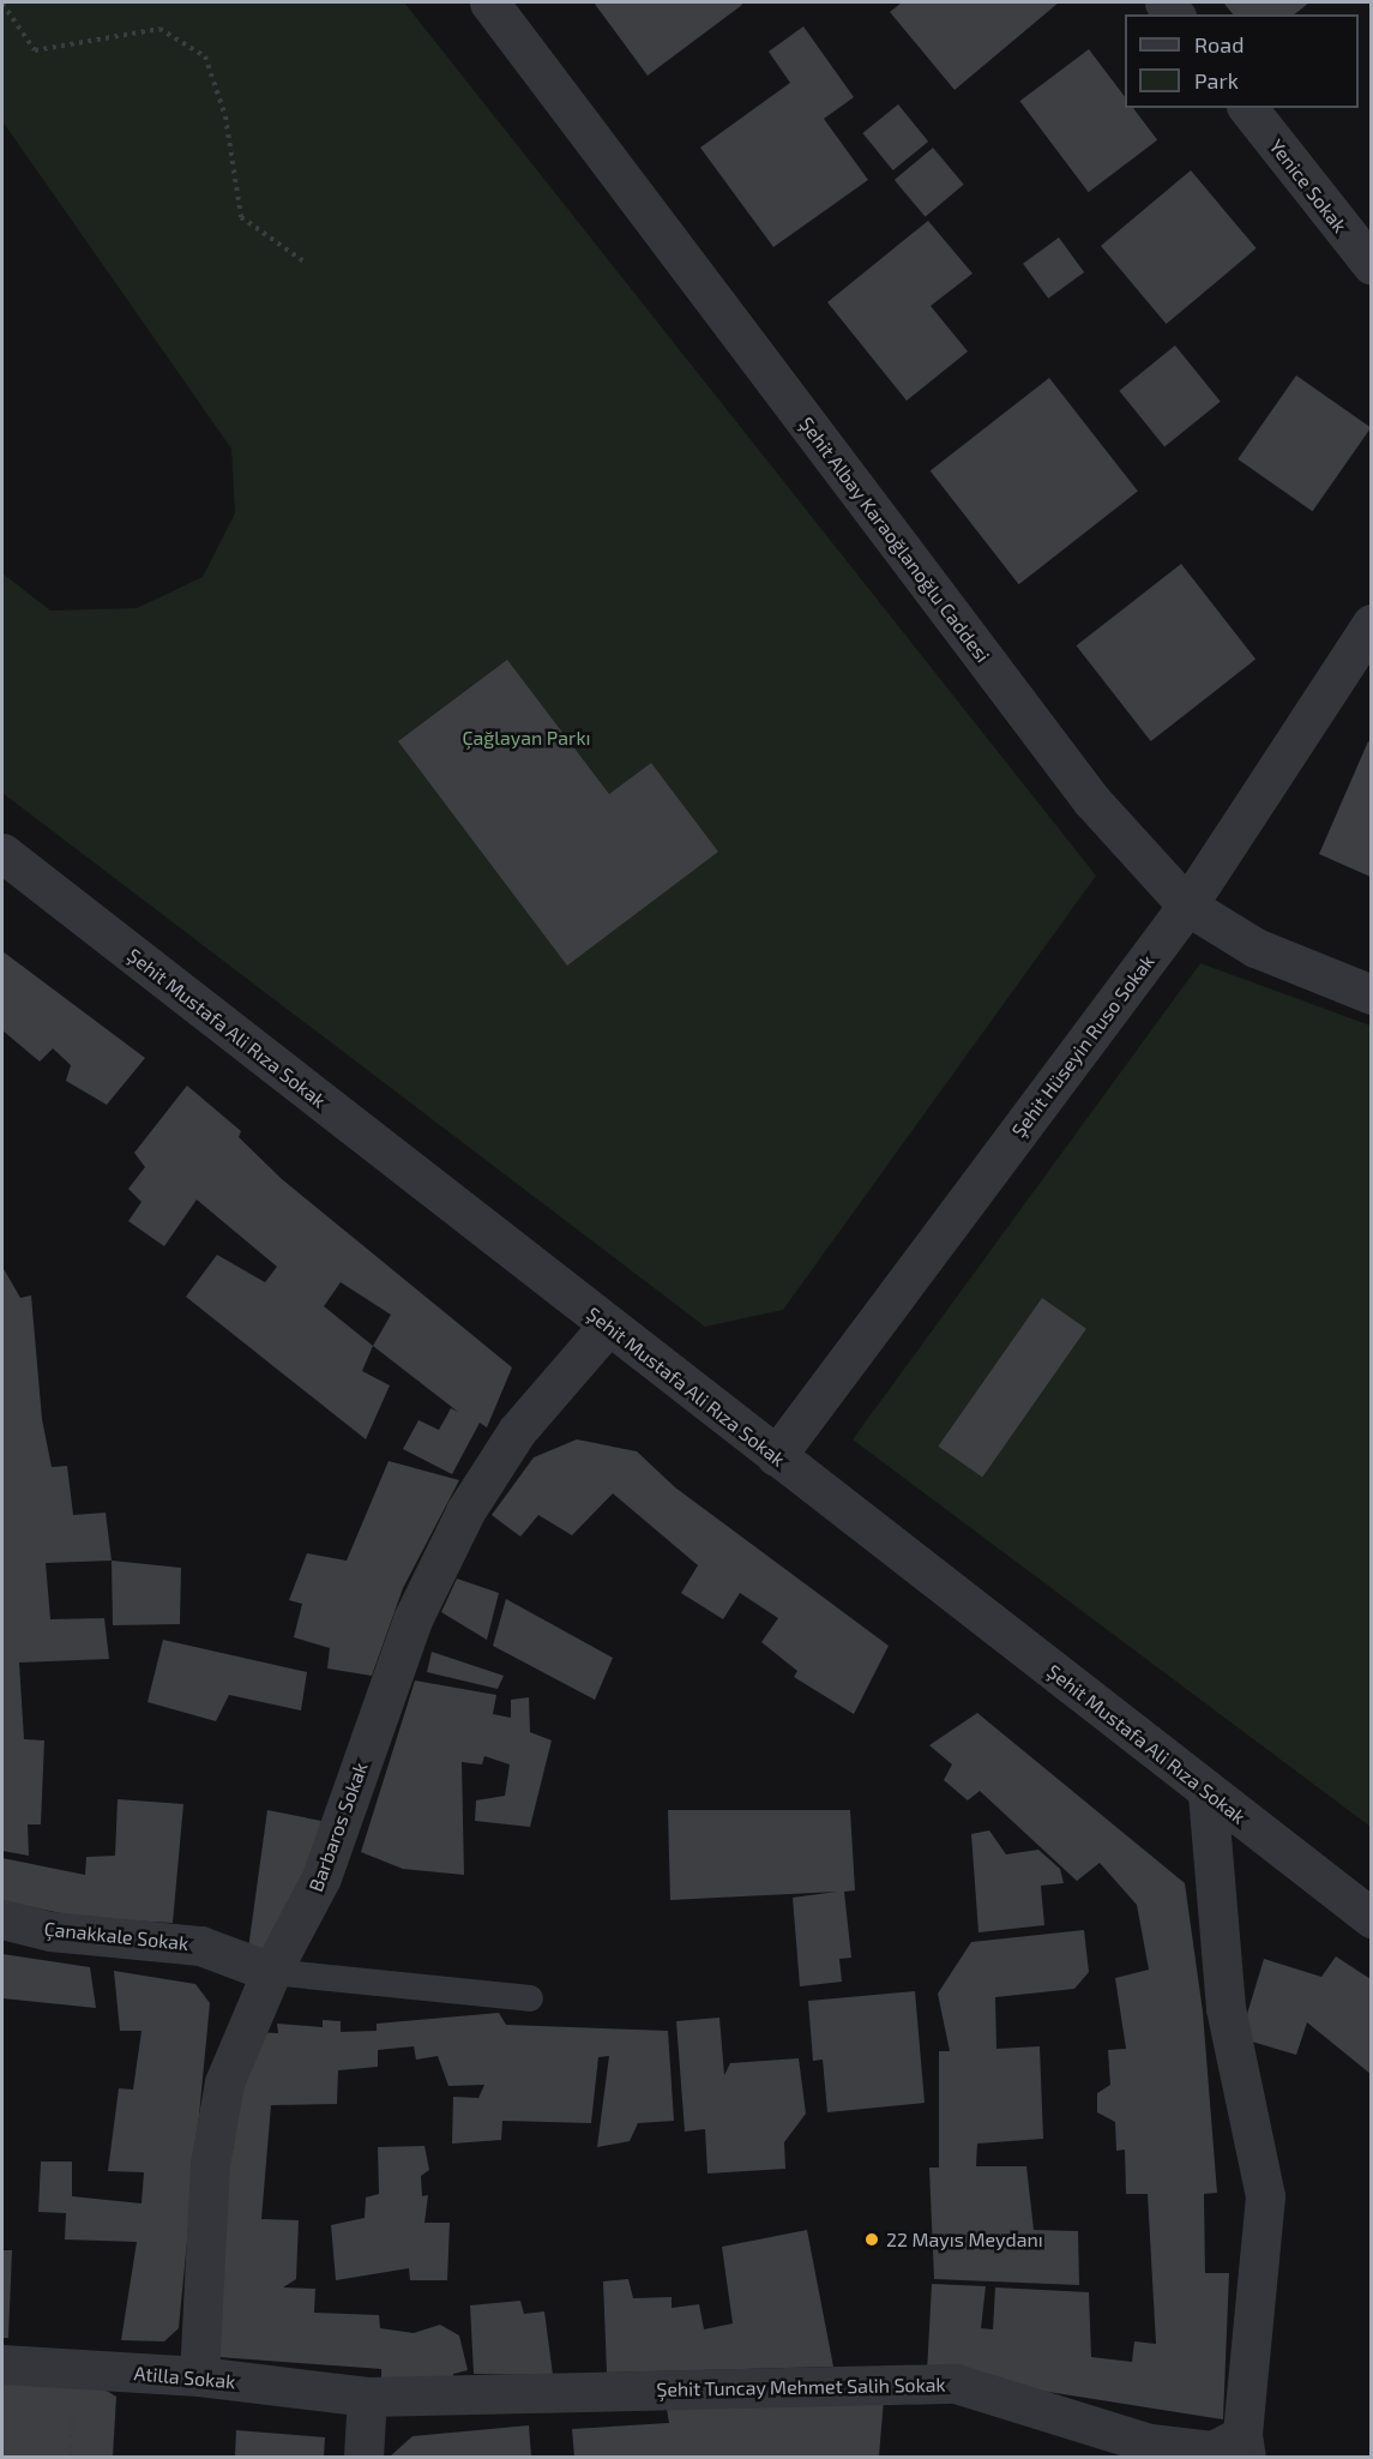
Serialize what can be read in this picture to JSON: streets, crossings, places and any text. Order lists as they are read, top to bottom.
{
  "streets": {
    "street": [
      "Yenice Sokak",
      "Şehit Albay Karaoğlanoğlu Caddesi",
      "Şehit Mustafa Ali Rıza Sokak",
      "Şehit Hüseyin Ruso Sokak",
      "Barbaros Sokak",
      "Çanakkale Sokak",
      "Atilla Sokak",
      "Şehit Tuncay Mehmet Salih Sokak"
    ]
  },
  "crossings": [
    ["Şehit Albay Karaoğlanoğlu Caddesi", "Şehit Hüseyin Ruso Sokak"],
    ["Şehit Mustafa Ali Rıza Sokak", "Şehit Hüseyin Ruso Sokak"],
    ["Şehit Mustafa Ali Rıza Sokak", "Barbaros Sokak"],
    ["Barbaros Sokak", "Çanakkale Sokak"],
    ["Barbaros Sokak", "Atilla Sokak"],
    ["Atilla Sokak", "Şehit Tuncay Mehmet Salih Sokak"]
  ],
  "parks": ["Çağlayan Parkı"],
  "places": ["22 Mayıs Meydanı"],
  "legend": ["Road", "Park"]
}
